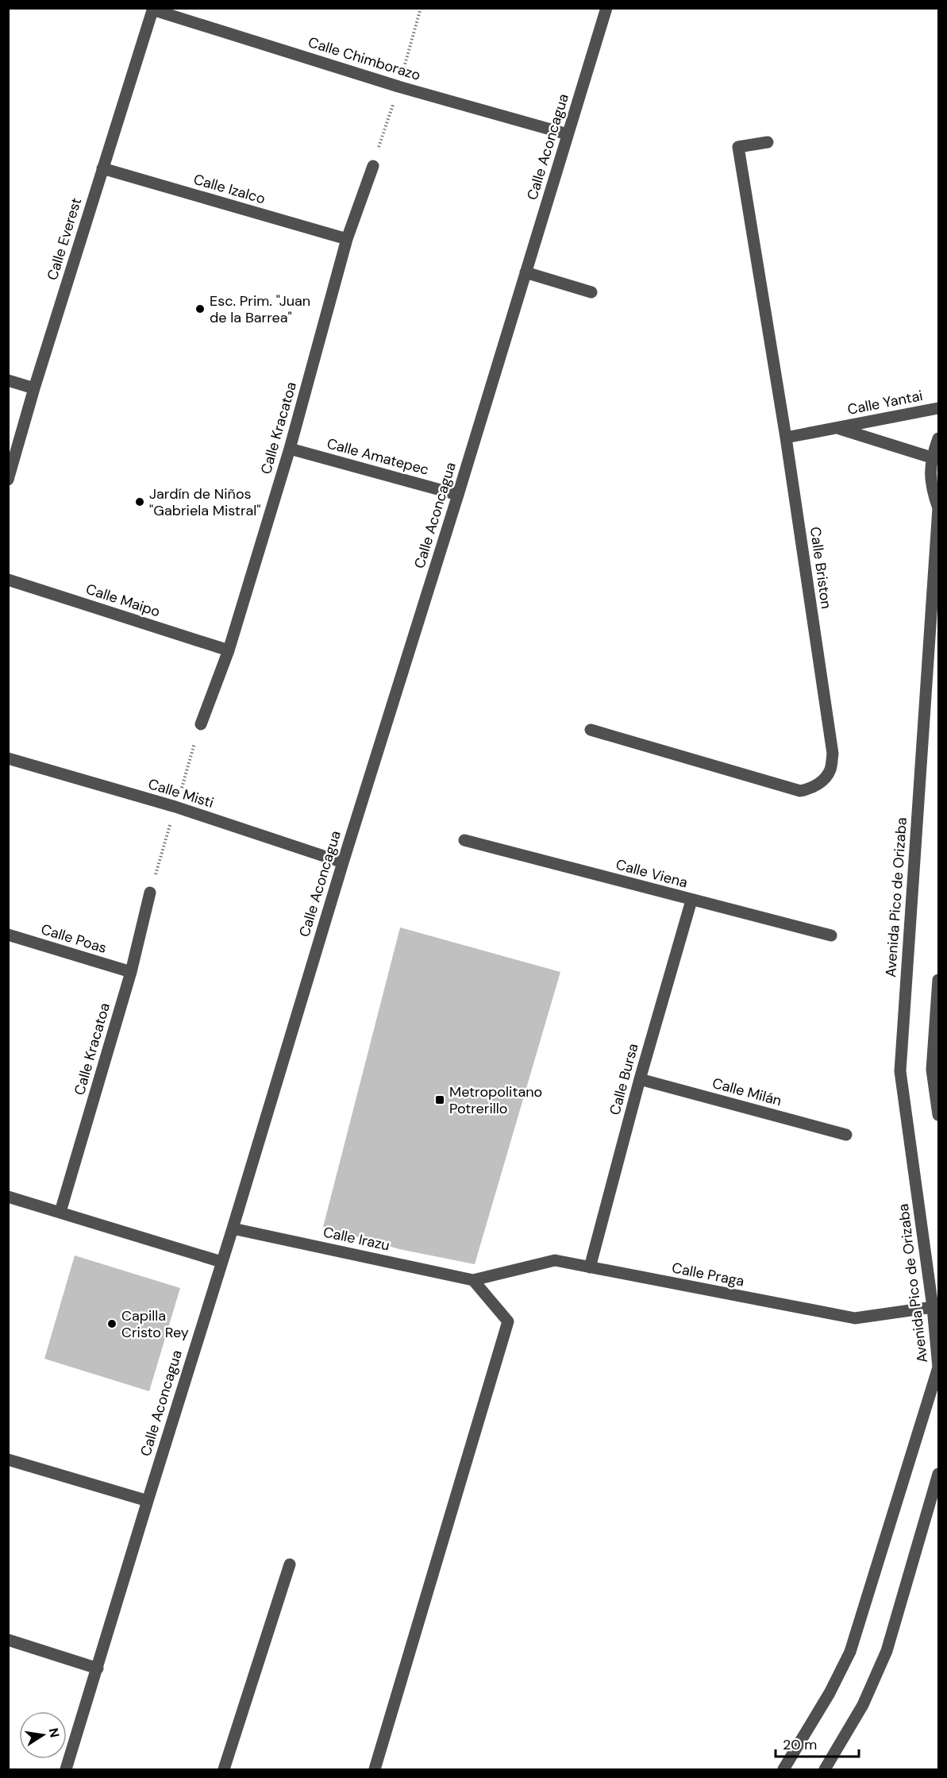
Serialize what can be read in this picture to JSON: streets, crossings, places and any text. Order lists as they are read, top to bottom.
{
  "streets": {
    "street": [
      "Calle Chimborazo",
      "Calle Aconcagua",
      "Calle Izalco",
      "Calle Everest",
      "Calle Yantai",
      "Calle Kracatoa",
      "Calle Amatepec",
      "Calle Briston",
      "Calle Maipo",
      "Calle Misti",
      "Calle Viena",
      "Avenida Pico de Orizaba",
      "Calle Poas",
      "Calle Bursa",
      "Calle Milán",
      "Calle Irazu",
      "Calle Praga"
    ]
  },
  "crossings": [
    ["Calle Chimborazo", "Calle Aconcagua"],
    ["Calle Chimborazo", "Calle Everest"],
    ["Calle Aconcagua", "Calle Amatepec"],
    ["Calle Aconcagua", "Calle Misti"],
    ["Calle Aconcagua", "Calle Irazu"],
    ["Calle Izalco", "Calle Everest"],
    ["Calle Izalco", "Calle Kracatoa"],
    ["Calle Yantai", "Calle Briston"],
    ["Calle Kracatoa", "Calle Amatepec"],
    ["Calle Kracatoa", "Calle Maipo"],
    ["Calle Kracatoa", "Calle Poas"],
    ["Calle Viena", "Calle Bursa"],
    ["Avenida Pico de Orizaba", "Calle Praga"],
    ["Calle Bursa", "Calle Milán"],
    ["Calle Bursa", "Calle Praga"],
    ["Calle Irazu", "Calle Praga"]
  ],
  "places": {
    "other": ["Esc. Prim. \"Juan de la Barrea\"", "Jardín de Niños \"Gabriela Mistral\"", "Capilla Cristo Rey"],
    "transit": ["Metropolitano Potrerillo"]
  },
  "scale_bar": "20 m",
  "north": "right"
}
